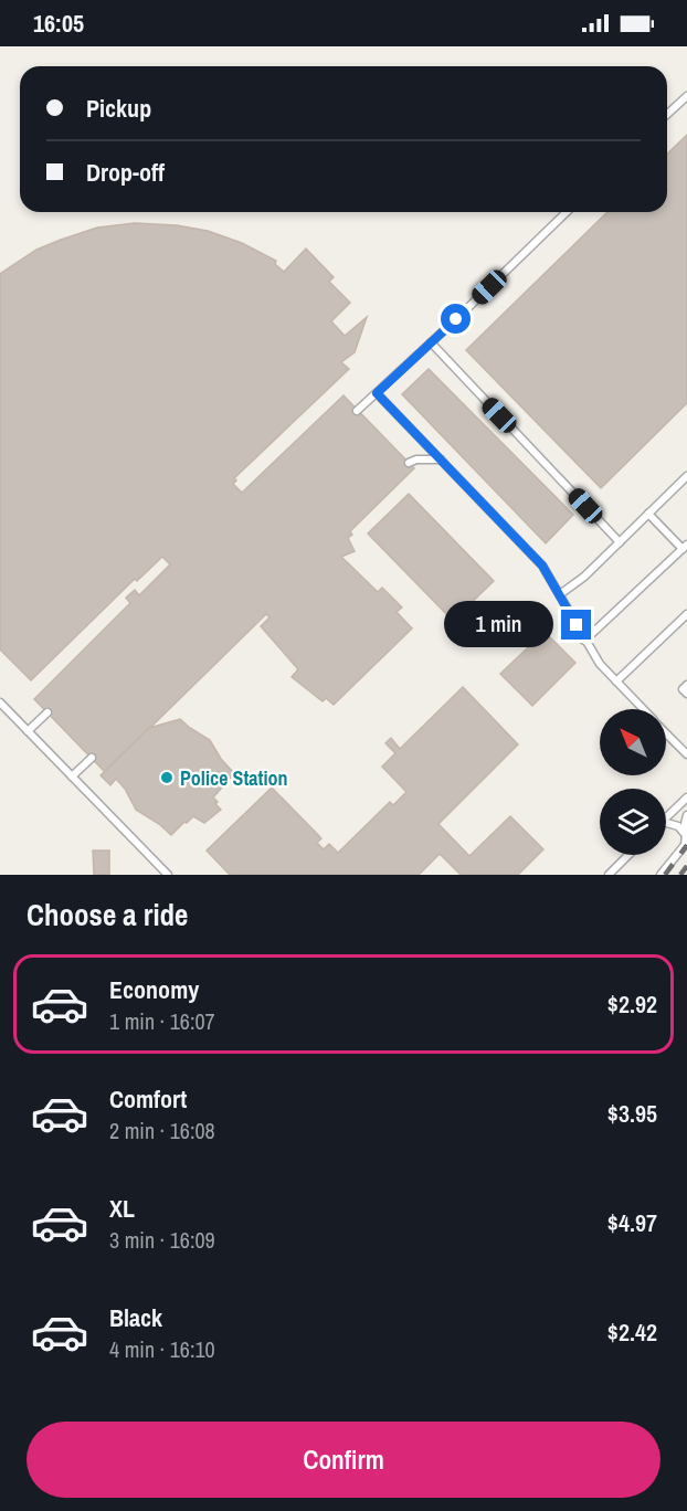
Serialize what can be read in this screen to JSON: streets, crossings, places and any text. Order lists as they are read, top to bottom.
{
  "places": ["Police Station"],
  "north": "top left",
  "page": {
    "status": "16:05",
    "banner": ["Pickup", "Drop-off"],
    "bubble": "1 min",
    "heading": "Choose a ride",
    "list": [
      {
        "name": "Economy",
        "note": "1 min · 16:07",
        "value": "$2.92"
      },
      {
        "name": "Comfort",
        "note": "2 min · 16:08",
        "value": "$3.95"
      },
      {
        "name": "XL",
        "note": "3 min · 16:09",
        "value": "$4.97"
      },
      {
        "name": "Black",
        "note": "4 min · 16:10",
        "value": "$2.42"
      }
    ],
    "buttons": "Confirm"
  }
}
